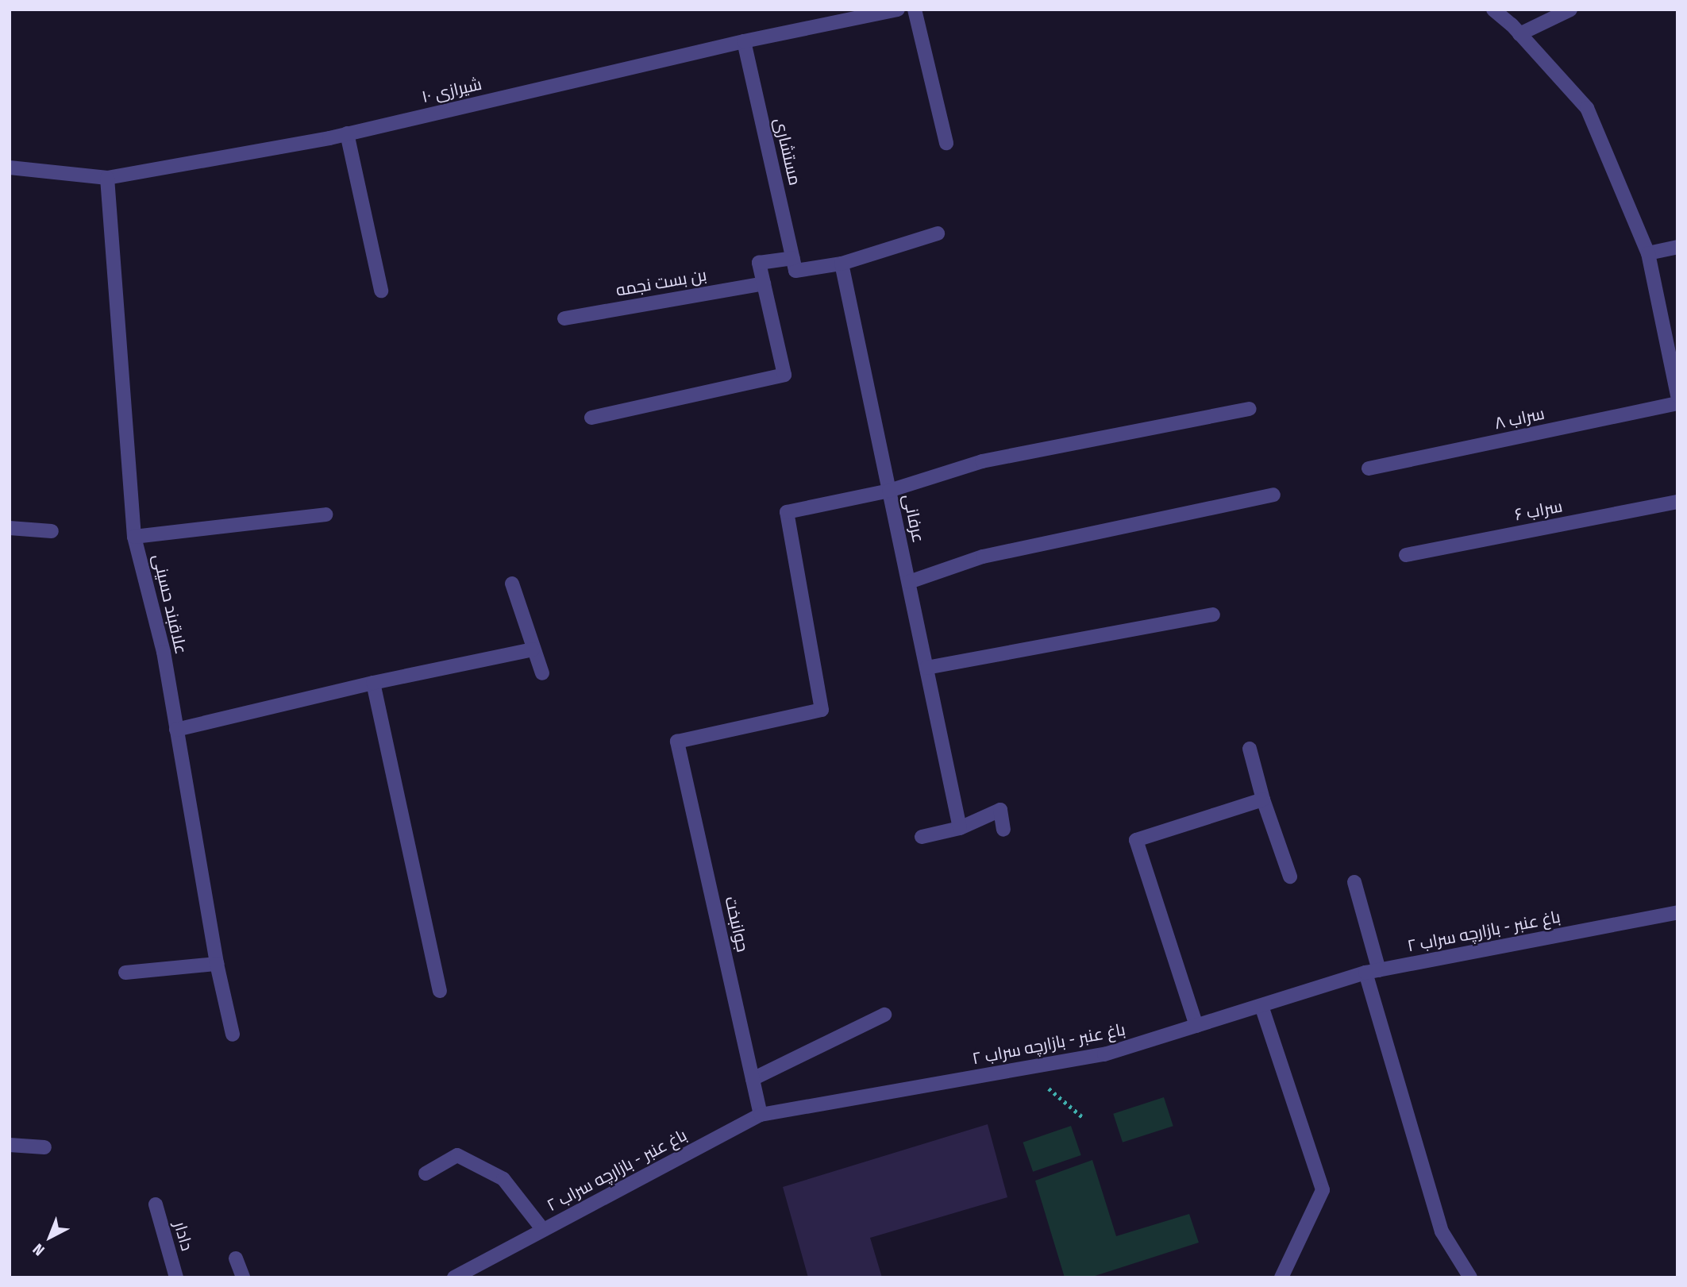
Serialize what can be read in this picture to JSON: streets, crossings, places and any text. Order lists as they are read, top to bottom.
{
  "streets": {
    "street": [
      "شیرازی ۱۰",
      "مستشاری",
      "بن بست نجمه",
      "سراب ۸",
      "سراب ۶",
      "عرفانی",
      "علاقبند حسینی",
      "جوانبخت",
      "باغ عنبر - بازارچه سراب ۲",
      "دادار"
    ]
  },
  "crossings": [
    ["شیرازی ۱۰", "مستشاری"],
    ["شیرازی ۱۰", "علاقبند حسینی"],
    ["عرفانی", "جوانبخت"],
    ["جوانبخت", "باغ عنبر - بازارچه سراب ۲"]
  ],
  "north": "bottom left"
}
